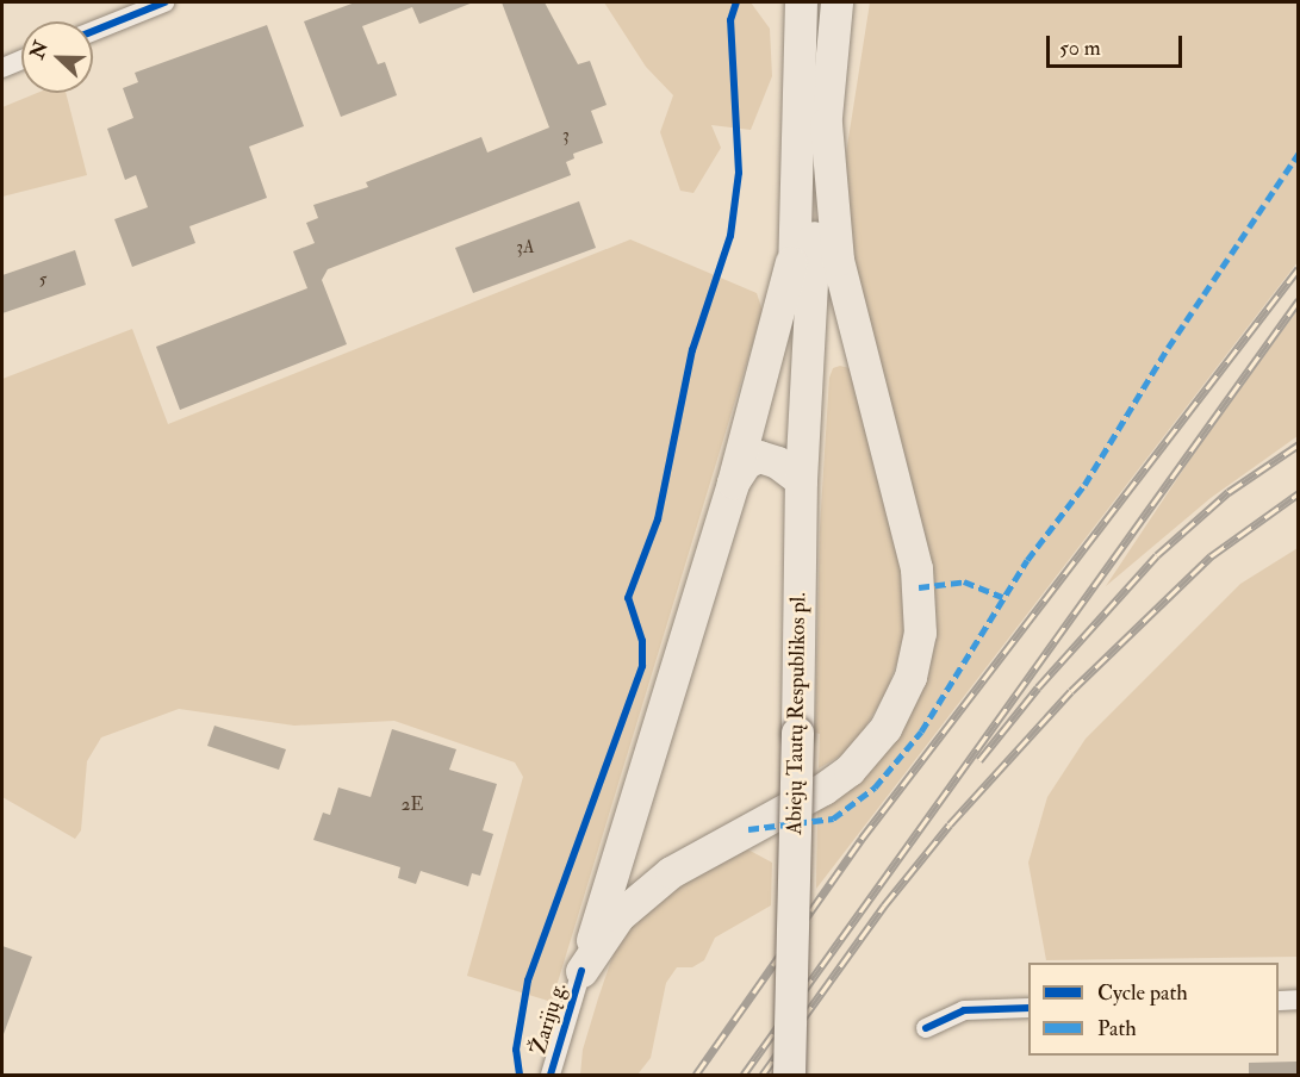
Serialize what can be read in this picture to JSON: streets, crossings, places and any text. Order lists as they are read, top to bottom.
{
  "streets": {
    "highway": ["Abiejų Tautų Respublikos pl."],
    "street": ["Žarijų g."]
  },
  "house_numbers": [
    "3",
    "3A",
    "5",
    "2E"
  ],
  "legend": ["Cycle path", "Path"],
  "scale_bar": "50 m",
  "north": "left"
}
